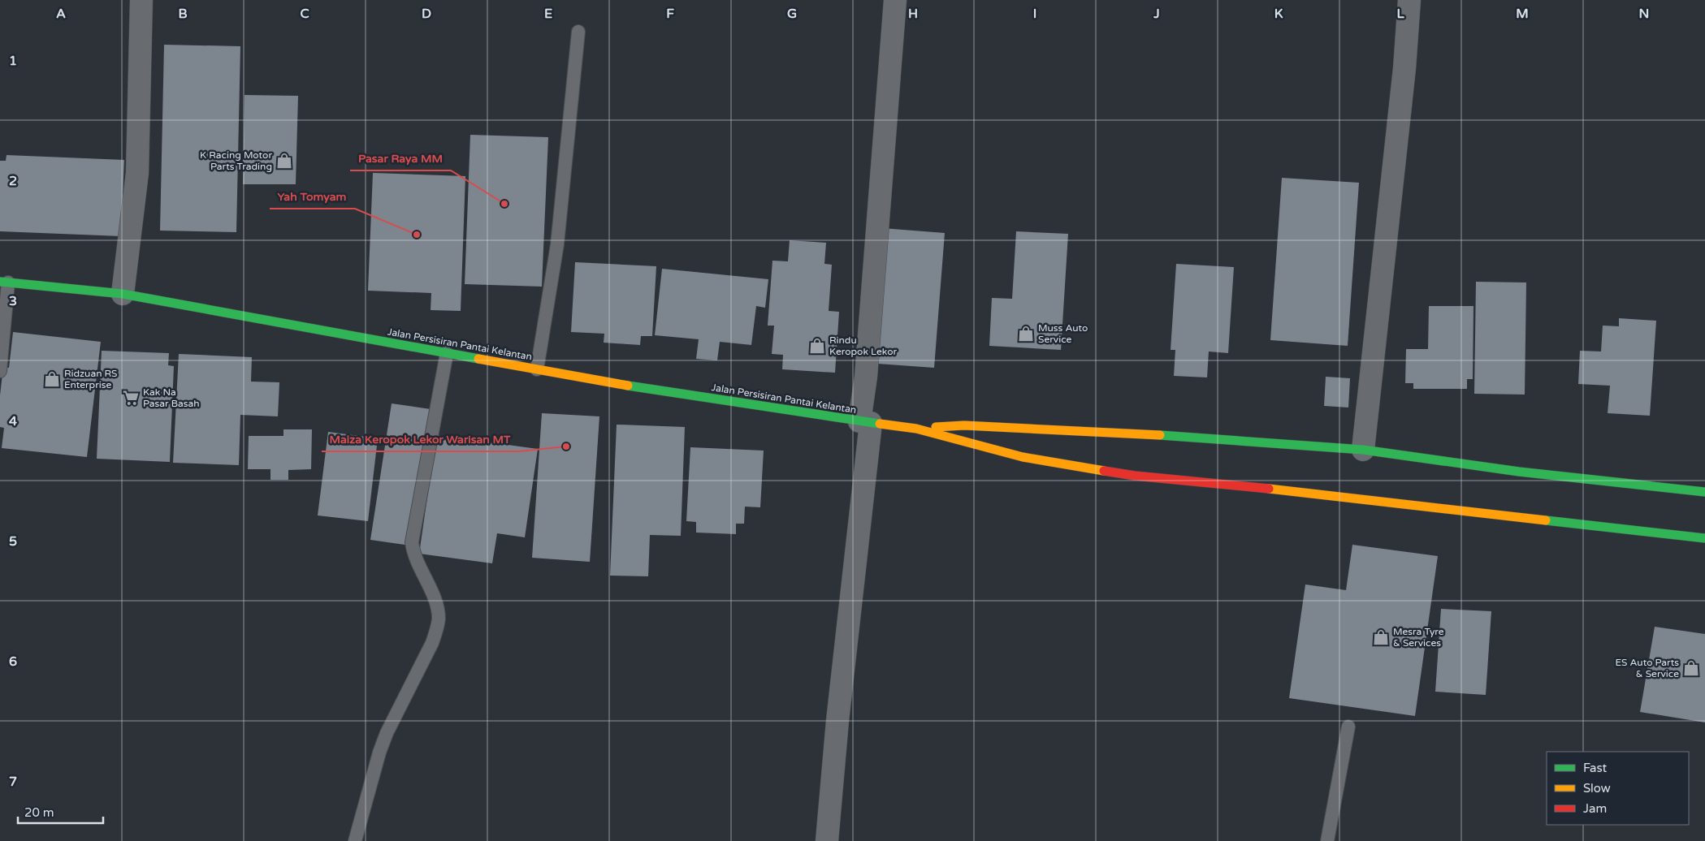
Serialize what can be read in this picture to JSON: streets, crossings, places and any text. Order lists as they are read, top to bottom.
{
  "streets": {
    "main road": ["Jalan Persisiran Pantai Kelantan"]
  },
  "places": {
    "shop": [
      "K Racing Motor Parts Trading",
      "Muss Auto Service",
      "Rindu Keropok Lekor",
      "Ridzuan RS Enterprise",
      "Mesra Tyre & Services",
      "ES Auto Parts & Service"
    ],
    "other": ["Pasar Raya MM", "Yah Tomyam", "Maiza Keropok Lekor Warisan MT"],
    "supermarket": ["Kak Na Pasar Basah"]
  },
  "legend": ["Fast", "Slow", "Jam"],
  "scale_bar": "20 m",
  "grid": {
    "columns": [
      "A",
      "B",
      "C",
      "D",
      "E",
      "F",
      "G",
      "H",
      "I",
      "J",
      "K",
      "L",
      "M",
      "N"
    ],
    "rows": [
      "1",
      "2",
      "3",
      "4",
      "5",
      "6",
      "7"
    ]
  }
}
